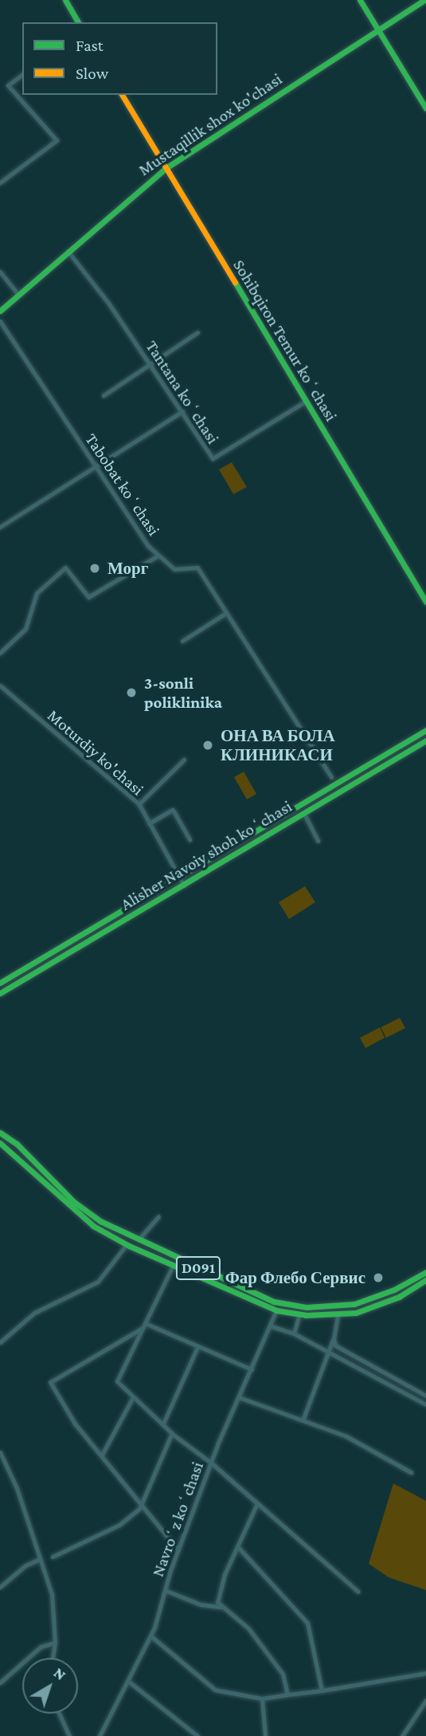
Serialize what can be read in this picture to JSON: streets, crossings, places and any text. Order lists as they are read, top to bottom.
{
  "streets": {
    "main road": [
      "Mustaqillik shox ko'chasi",
      "Sohibqiron Temur koʻchasi",
      "Alisher Navoiy shoh koʻchasi",
      "D091"
    ],
    "street": [
      "Tantana koʻchasi",
      "Tabobat koʻchasi",
      "Moturdiy ko'chasi",
      "Navroʻz koʻchasi"
    ]
  },
  "crossings": [
    ["Mustaqillik shox ko'chasi", "Sohibqiron Temur koʻchasi"],
    ["Mustaqillik shox ko'chasi", "Tantana koʻchasi"],
    ["Sohibqiron Temur koʻchasi", "Tantana koʻchasi"],
    ["Moturdiy ko'chasi", "Alisher Navoiy shoh koʻchasi"],
    ["D091", "Navroʻz koʻchasi"]
  ],
  "places": [
    "Морг",
    "3-sonli poliklinika",
    "ОНА ВА БОЛА КЛИНИКАСИ",
    "Фар Флебо Сервис"
  ],
  "legend": ["Fast", "Slow"],
  "north": "top right"
}
